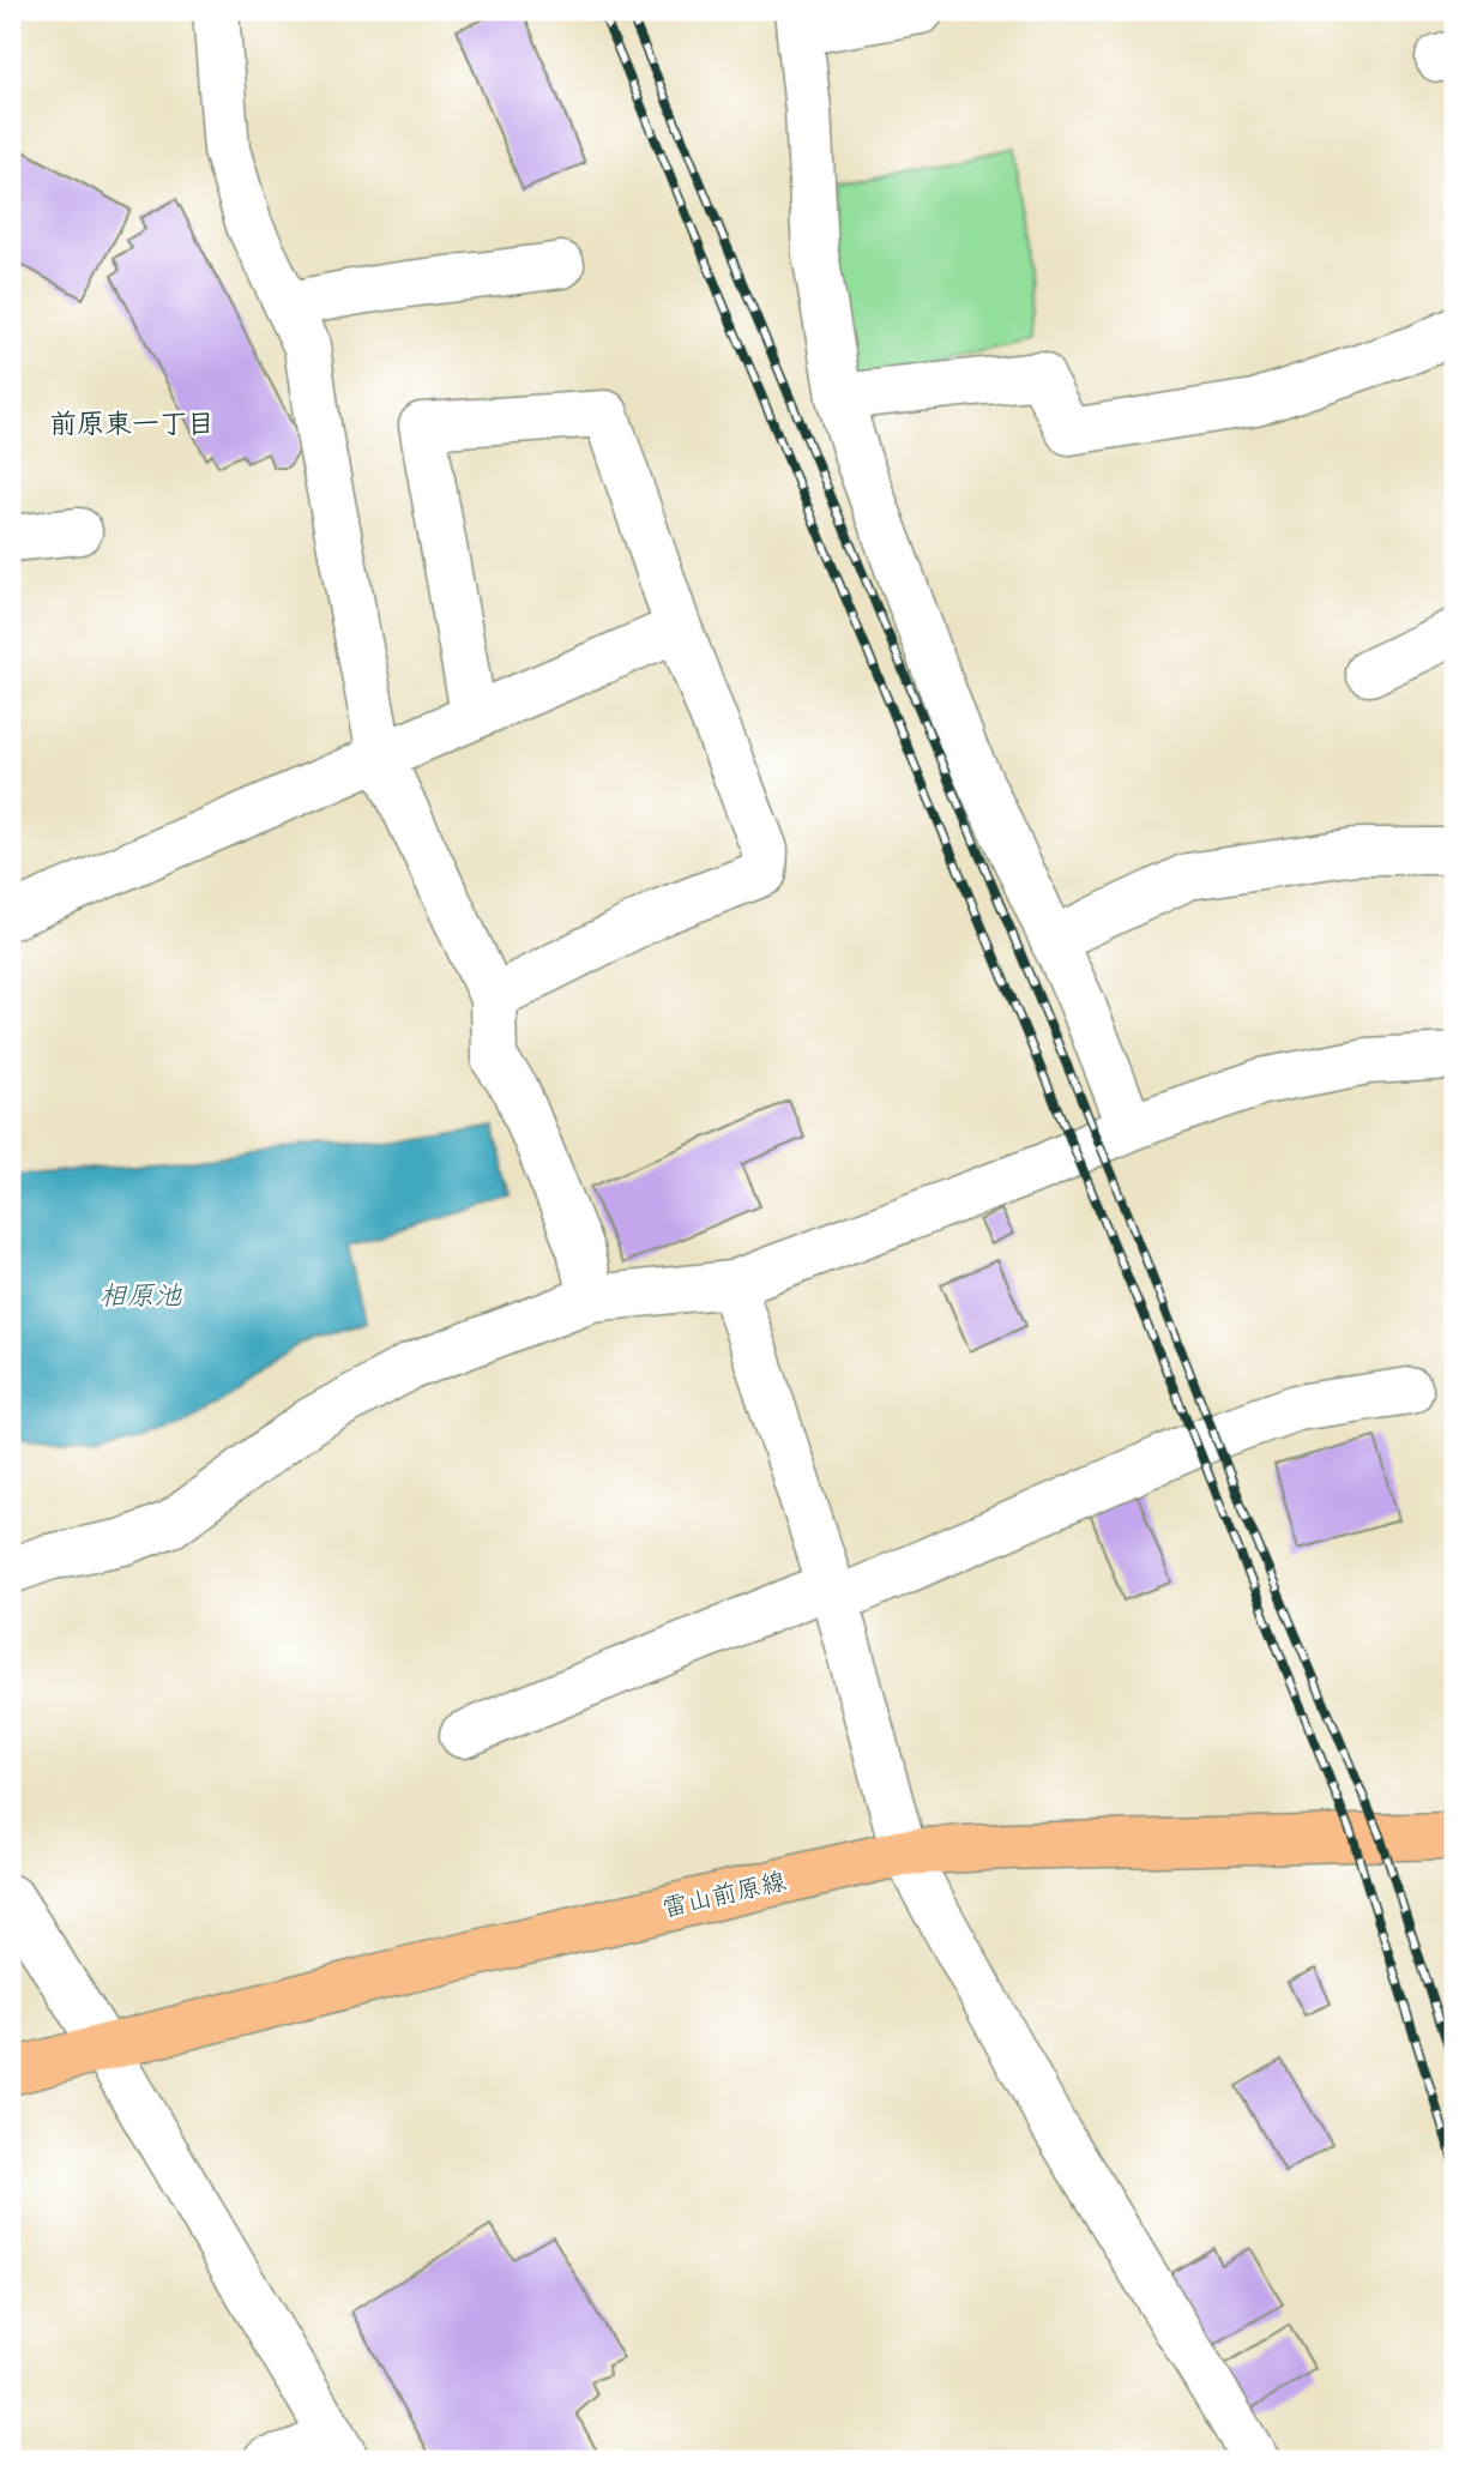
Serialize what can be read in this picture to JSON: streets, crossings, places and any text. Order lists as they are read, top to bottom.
{
  "streets": {
    "main road": ["雷山前原線"]
  },
  "districts": ["前原東一丁目"],
  "water": ["相原池"]
}
